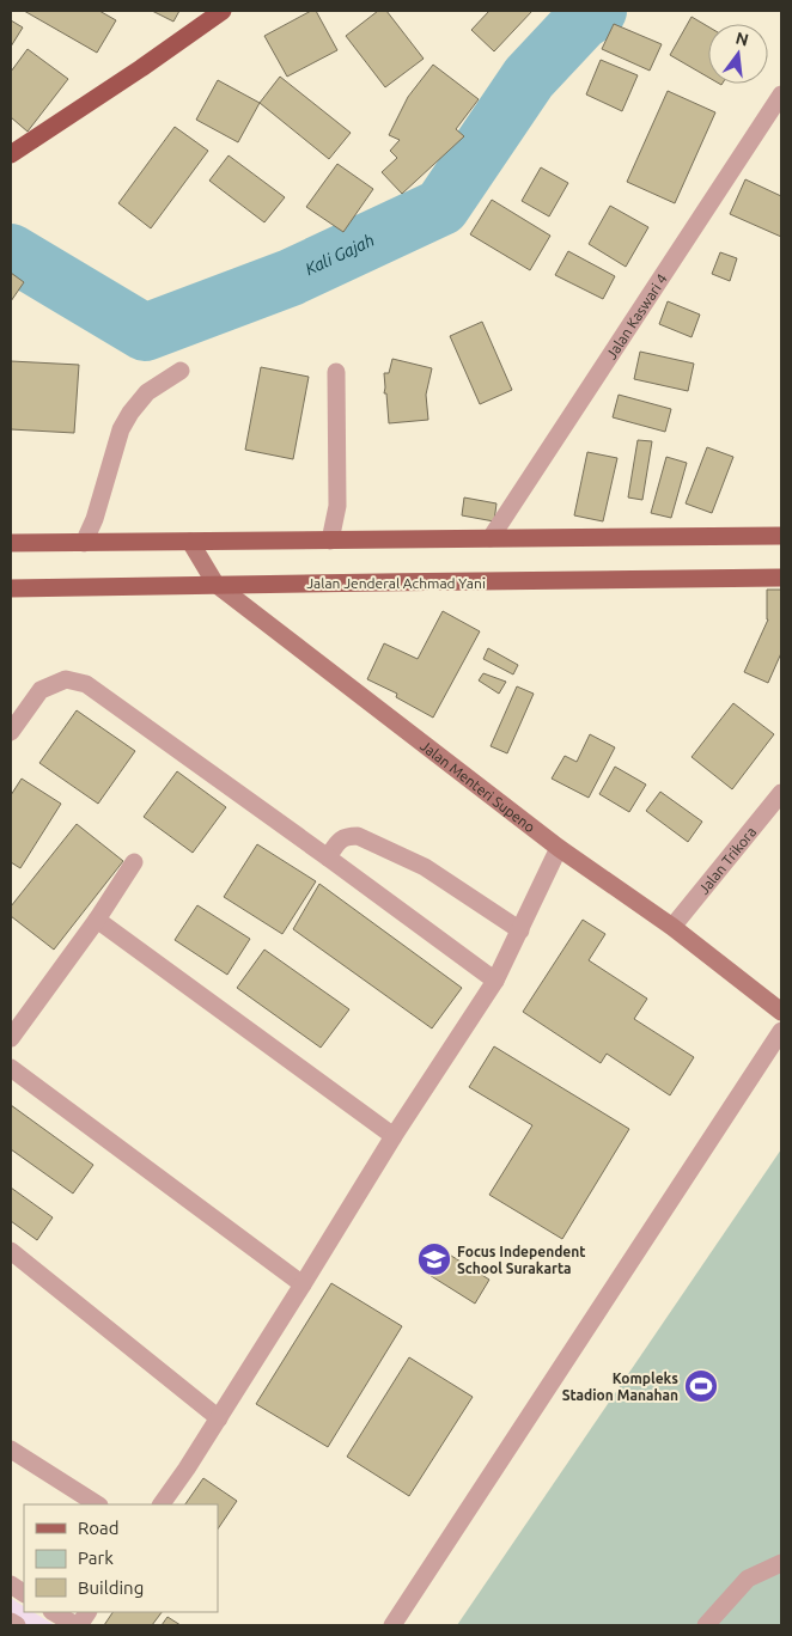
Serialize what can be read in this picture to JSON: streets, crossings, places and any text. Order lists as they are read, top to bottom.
{
  "streets": {
    "main road": ["Jalan Jenderal Achmad Yani", "Jalan Menteri Supeno"],
    "street": ["Jalan Kaswari 4", "Jalan Trikora"]
  },
  "crossings": [
    ["Jalan Jenderal Achmad Yani", "Jalan Menteri Supeno"],
    ["Jalan Menteri Supeno", "Jalan Trikora"]
  ],
  "water": ["Kali Gajah"],
  "places": {
    "school or university": ["Focus Independent School Surakarta"],
    "sports": ["Kompleks Stadion Manahan"]
  },
  "legend": ["Road", "Park", "Building"],
  "north": "top"
}
